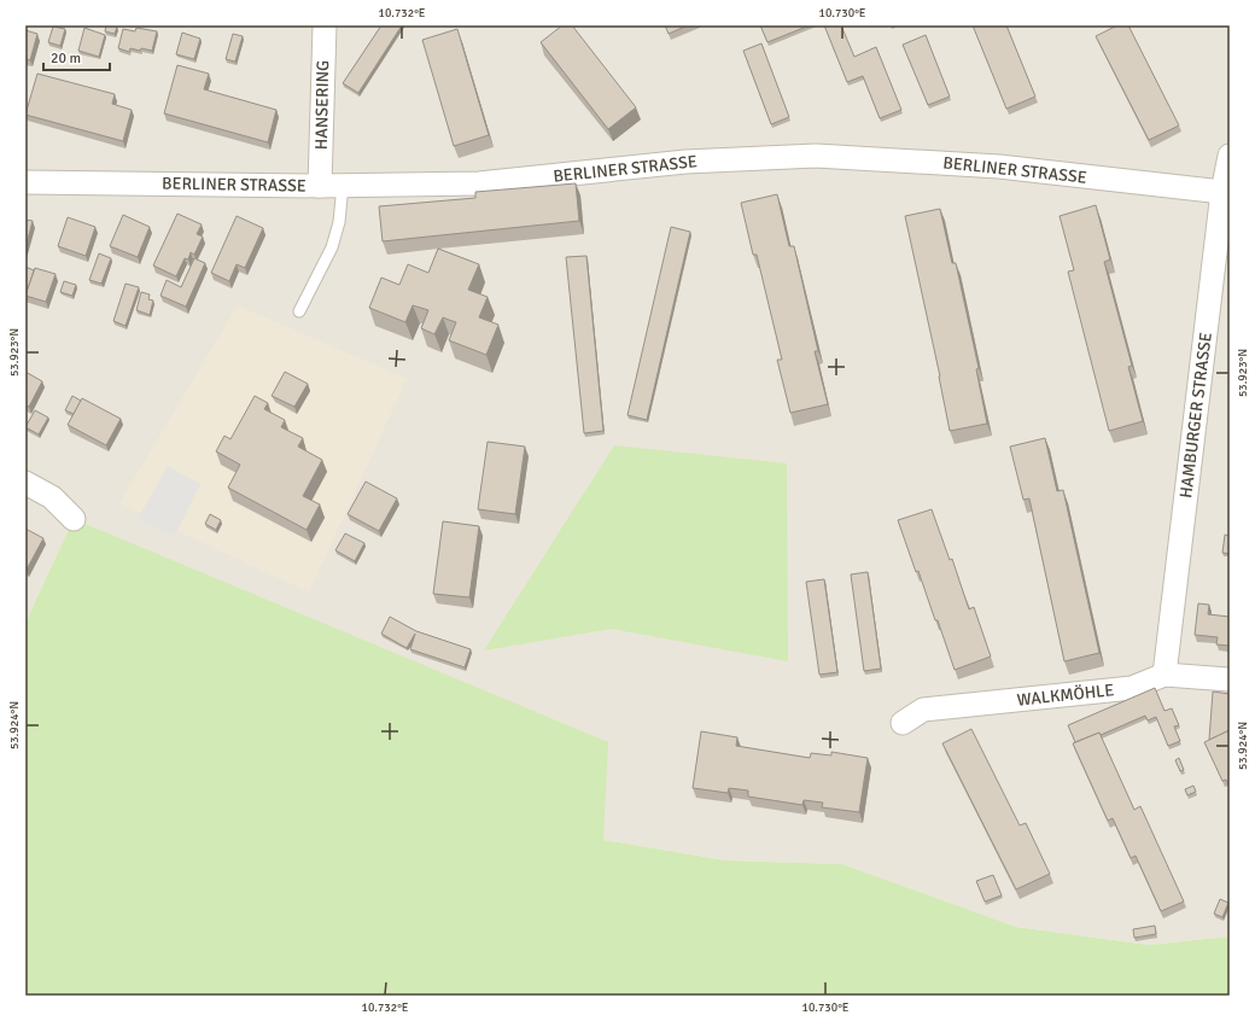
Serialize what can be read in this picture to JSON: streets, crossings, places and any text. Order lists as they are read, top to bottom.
{
  "streets": {
    "street": [
      "HANSERING",
      "BERLINER STRASSE",
      "HAMBURGER STRASSE",
      "WALKMÖHLE"
    ]
  },
  "crossings": [
    ["HANSERING", "BERLINER STRASSE"],
    ["BERLINER STRASSE", "HAMBURGER STRASSE"],
    ["HAMBURGER STRASSE", "WALKMÖHLE"]
  ],
  "scale_bar": "20 m",
  "coordinates": [
    "10.732°E",
    "10.730°E",
    "53.923°N",
    "53.924°N"
  ]
}
